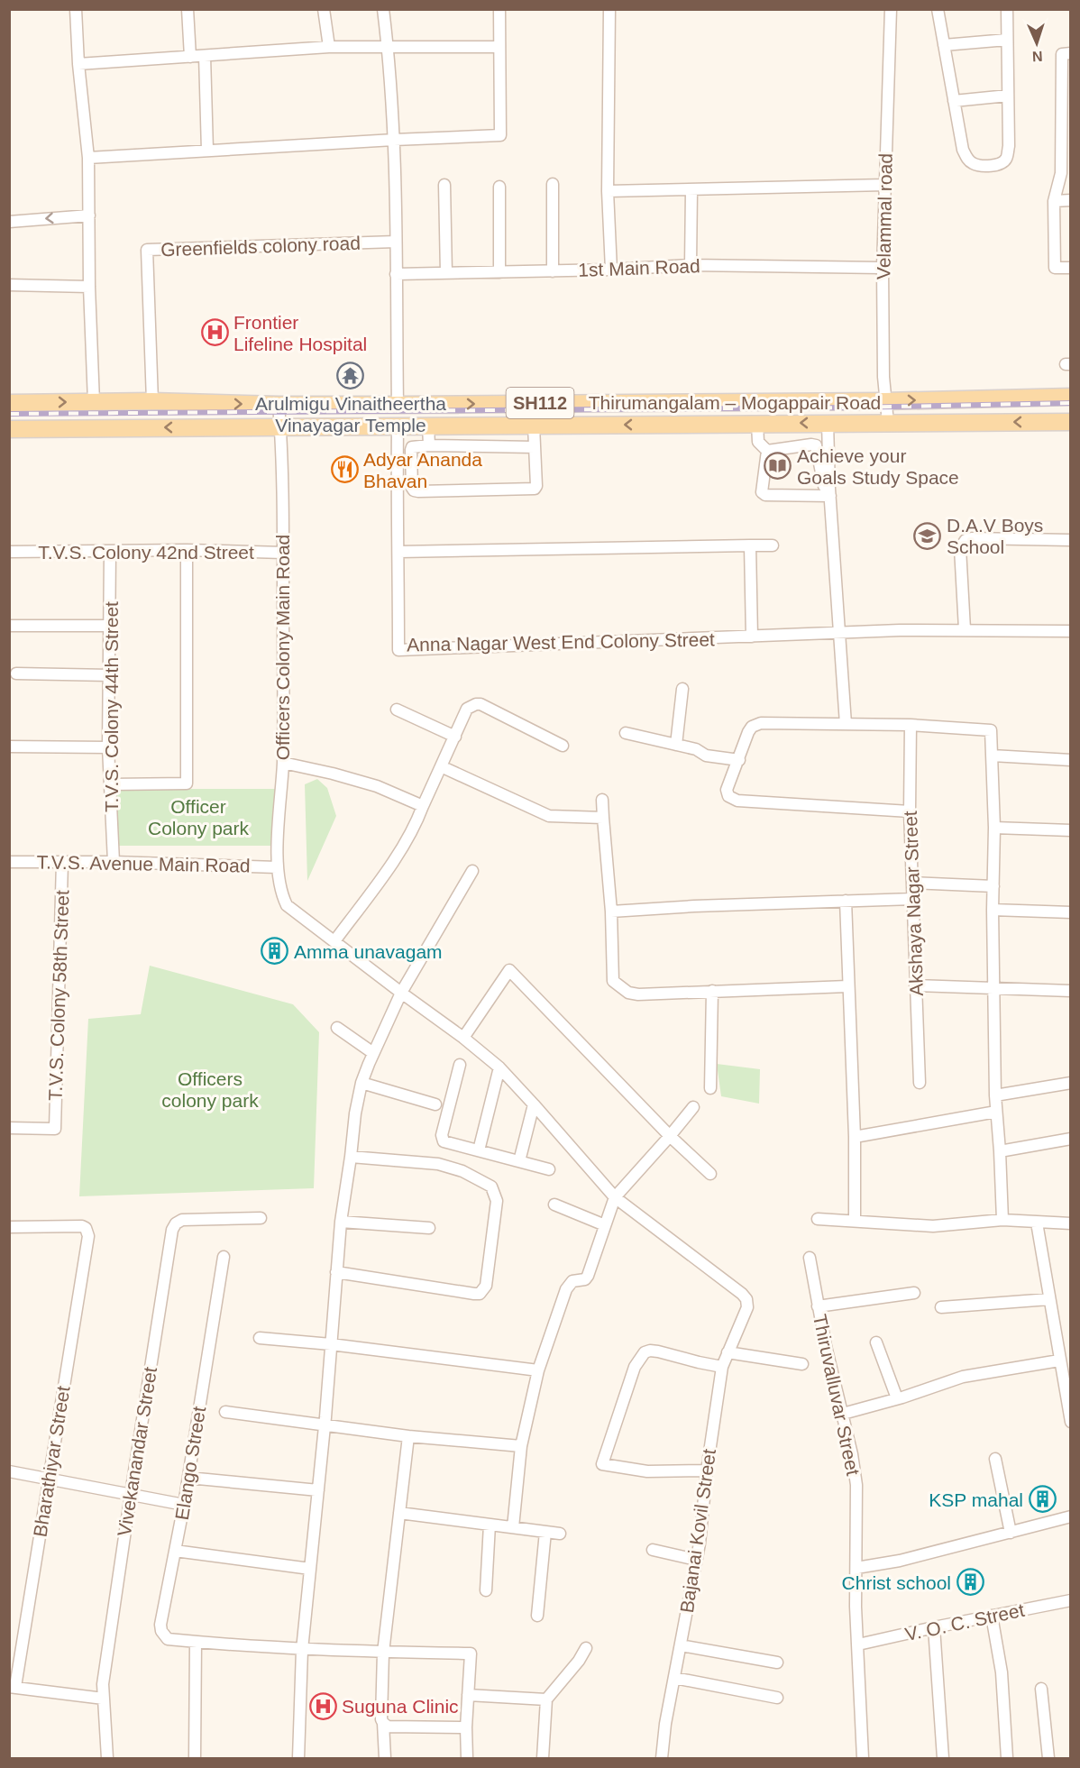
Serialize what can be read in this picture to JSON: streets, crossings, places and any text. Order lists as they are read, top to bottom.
{
  "streets": {
    "main road": ["Thirumangalam – Mogappair Road", "SH112"],
    "street": [
      "Velammal road",
      "Greenfields colony road",
      "1st Main Road",
      "T.V.S. Colony 42nd Street",
      "Anna Nagar West End Colony Street",
      "Officers Colony Main Road",
      "T.V.S. Colony 44th Street",
      "T.V.S. Avenue Main Road",
      "Akshaya Nagar Street",
      "T.V.S. Colony 58th Street",
      "Thiruvalluvar Street",
      "Vivekanandar Street",
      "Bharathiyar Street",
      "Elango Street",
      "Bajanai Kovil Street",
      "V. O. C. Street"
    ]
  },
  "crossings": [
    ["Velammal road", "1st Main Road"],
    ["Velammal road", "Thirumangalam – Mogappair Road"],
    ["Greenfields colony road", "Thirumangalam – Mogappair Road"],
    ["Thirumangalam – Mogappair Road", "Anna Nagar West End Colony Street"],
    ["Thirumangalam – Mogappair Road", "Officers Colony Main Road"],
    ["T.V.S. Colony 42nd Street", "Officers Colony Main Road"],
    ["T.V.S. Colony 42nd Street", "T.V.S. Colony 44th Street"],
    ["Officers Colony Main Road", "T.V.S. Avenue Main Road"],
    ["Officers Colony Main Road", "Bajanai Kovil Street"],
    ["T.V.S. Colony 44th Street", "T.V.S. Avenue Main Road"],
    ["T.V.S. Avenue Main Road", "T.V.S. Colony 58th Street"],
    ["Thiruvalluvar Street", "V. O. C. Street"]
  ],
  "parks": ["Officer Colony park", "Officers colony park"],
  "places": {
    "hospital": ["Frontier Lifeline Hospital", "Suguna Clinic"],
    "temple": ["Arulmigu Vinaitheertha Vinayagar Temple"],
    "library": ["Achieve your Goals Study Space"],
    "restaurant": ["Adyar Ananda Bhavan"],
    "school or university": ["D.A.V Boys School"],
    "building": ["Amma unavagam", "KSP mahal", "Christ school"]
  },
  "north": "bottom"
}
